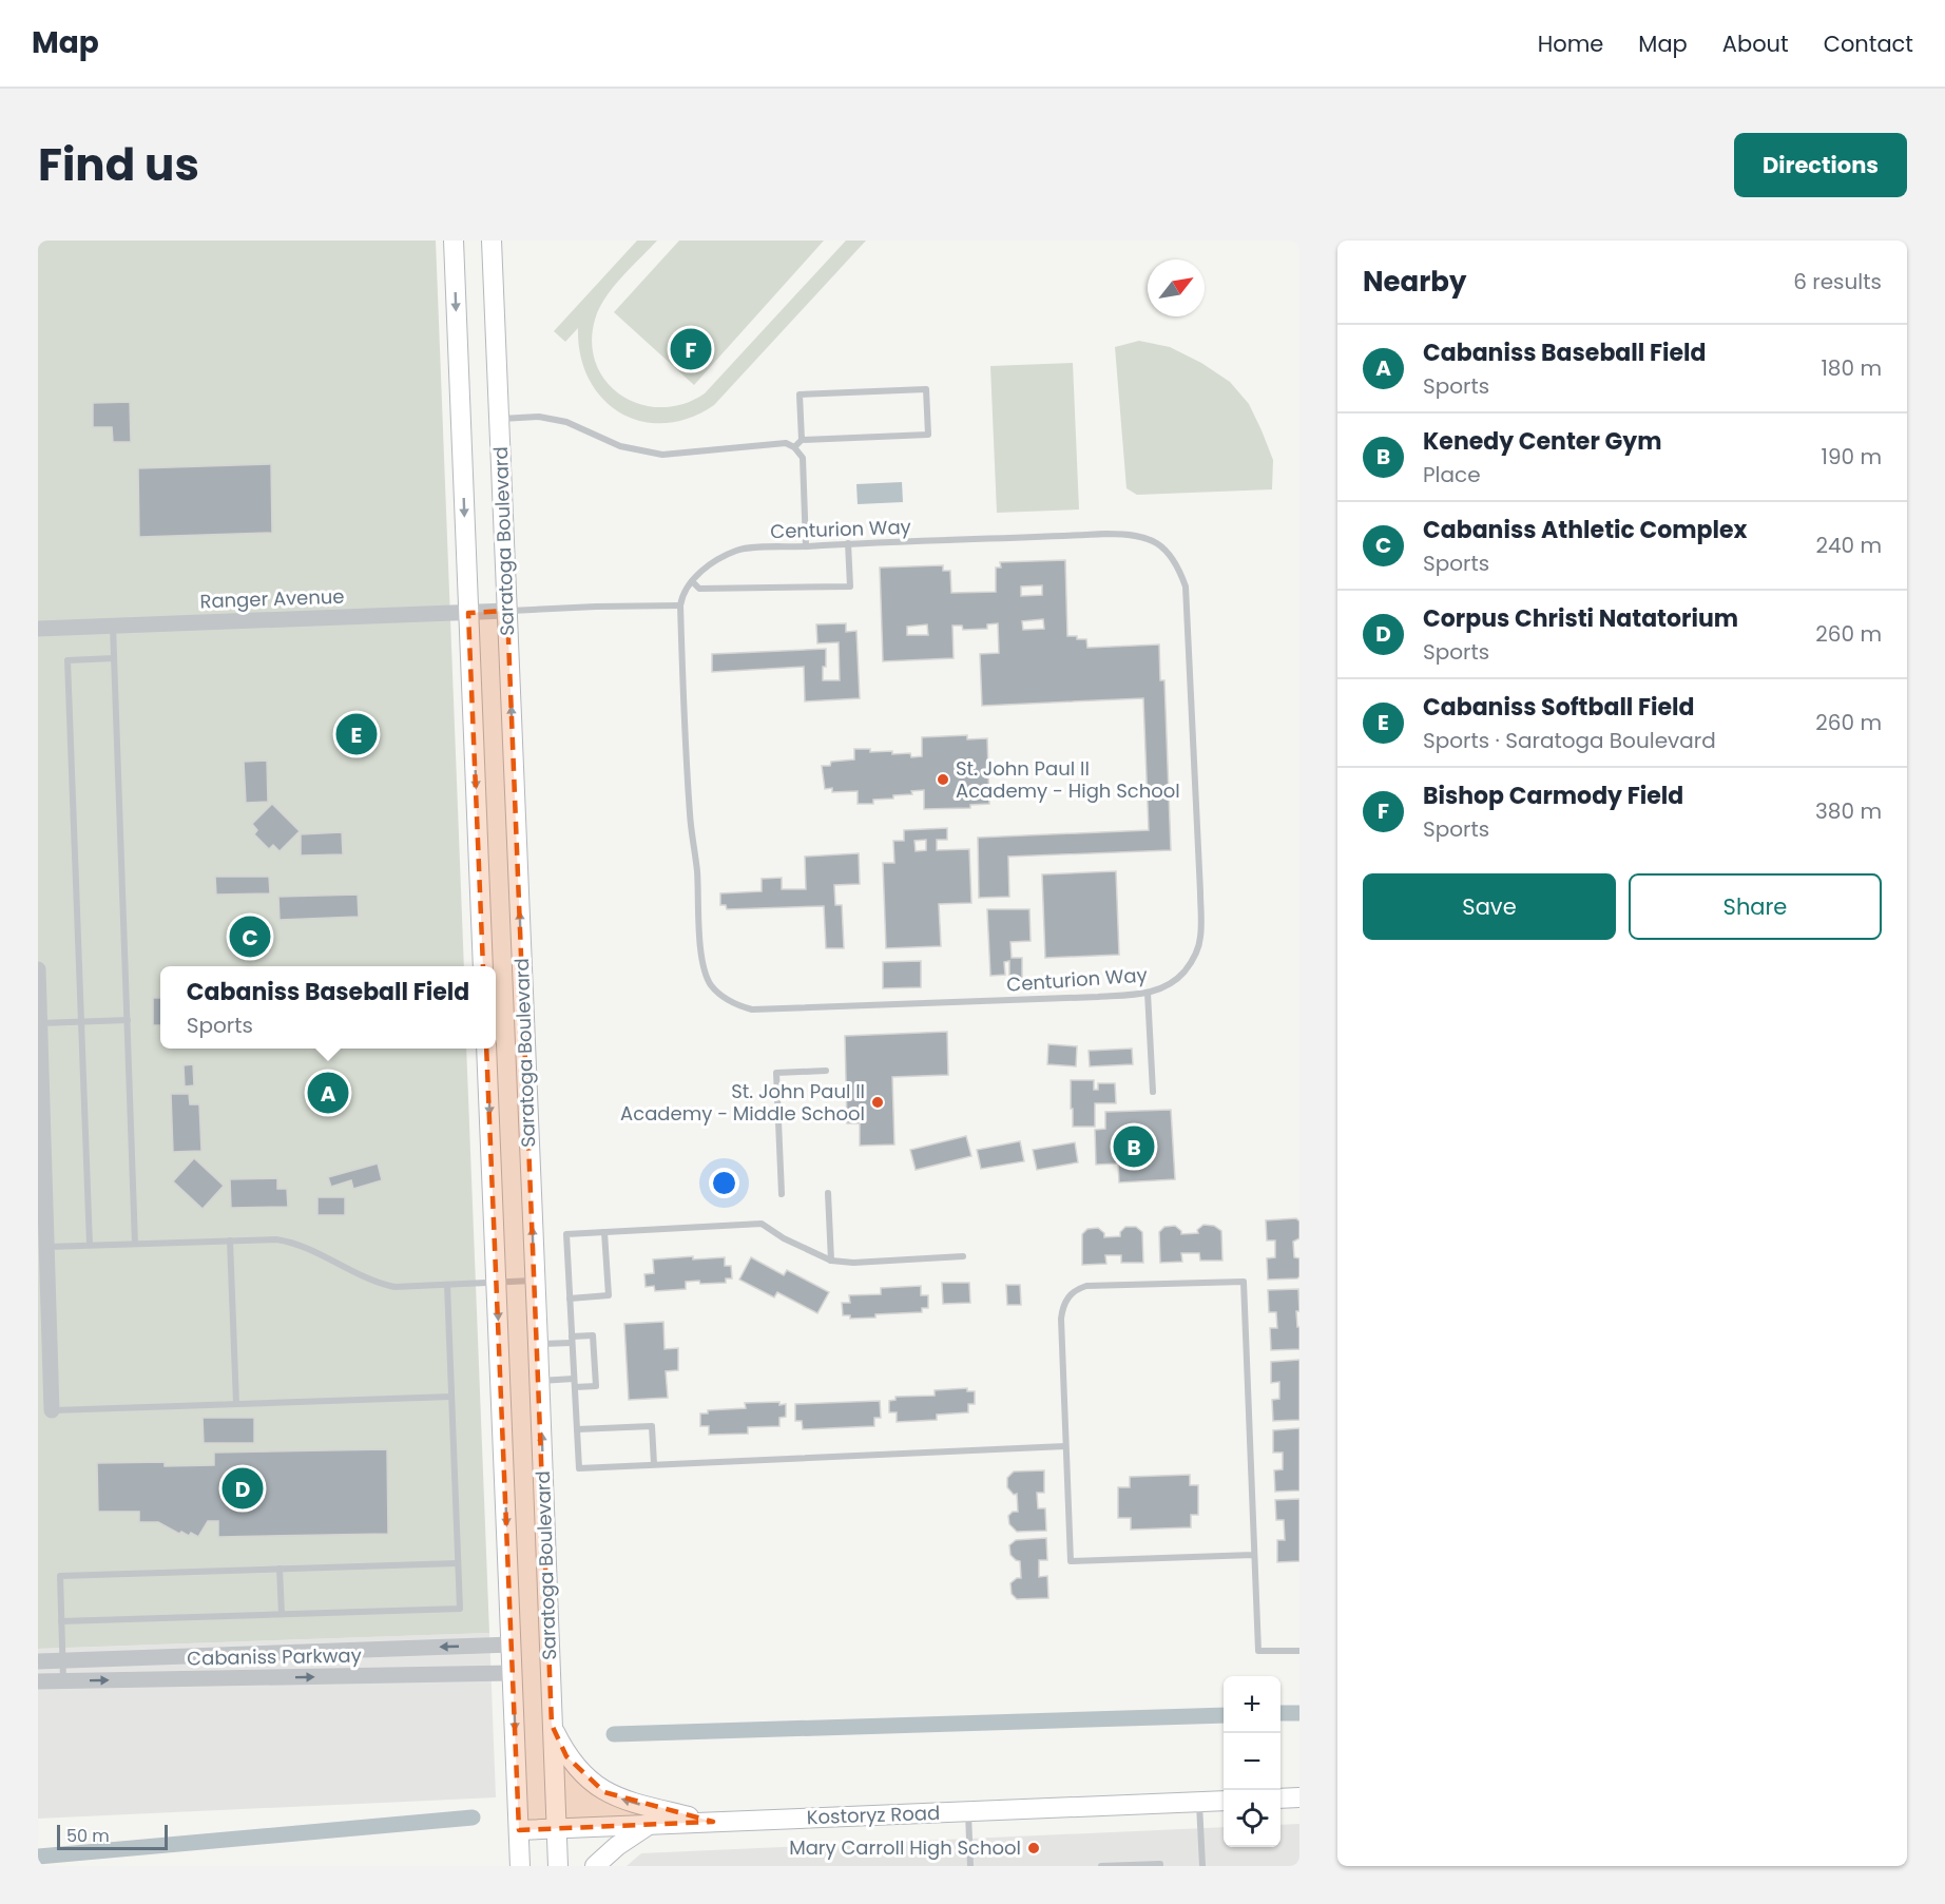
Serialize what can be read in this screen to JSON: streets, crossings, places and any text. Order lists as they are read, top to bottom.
{
  "streets": {
    "main road": ["Saratoga Boulevard", "Kostoryz Road"],
    "street": ["Ranger Avenue", "Cabaniss Parkway"],
    "lane": ["Centurion Way"]
  },
  "crossings": [
    ["Saratoga Boulevard", "Ranger Avenue"],
    ["Saratoga Boulevard", "Cabaniss Parkway"],
    ["Saratoga Boulevard", "Kostoryz Road"]
  ],
  "places": ["St. John Paul II Academy - High School", "St. John Paul II Academy - Middle School", "Mary Carroll High School"],
  "scale_bar": "50 m",
  "north": "top right",
  "page": {
    "header": "Map",
    "nav": [
      "Home",
      "Map",
      "About",
      "Contact"
    ],
    "title": "Find us",
    "buttons": [
      "Directions",
      ["Save", "Share"]
    ],
    "heading": ["Nearby", "6 results"],
    "list": [
      {
        "mark": "A",
        "name": "Cabaniss Baseball Field",
        "note": "Sports",
        "value": "180 m"
      },
      {
        "mark": "B",
        "name": "Kenedy Center Gym",
        "note": "Place",
        "value": "190 m"
      },
      {
        "mark": "C",
        "name": "Cabaniss Athletic Complex",
        "note": "Sports",
        "value": "240 m"
      },
      {
        "mark": "D",
        "name": "Corpus Christi Natatorium",
        "note": "Sports",
        "value": "260 m"
      },
      {
        "mark": "E",
        "name": "Cabaniss Softball Field",
        "note": "Sports · Saratoga Boulevard",
        "value": "260 m"
      },
      {
        "mark": "F",
        "name": "Bishop Carmody Field",
        "note": "Sports",
        "value": "380 m"
      }
    ],
    "pins": [
      "F",
      "E",
      "C",
      "A",
      "B",
      "D"
    ],
    "popup": ["Cabaniss Baseball Field", "Sports"],
    "map_buttons": ["+", "−"],
    "scale": "50 m"
  }
}
